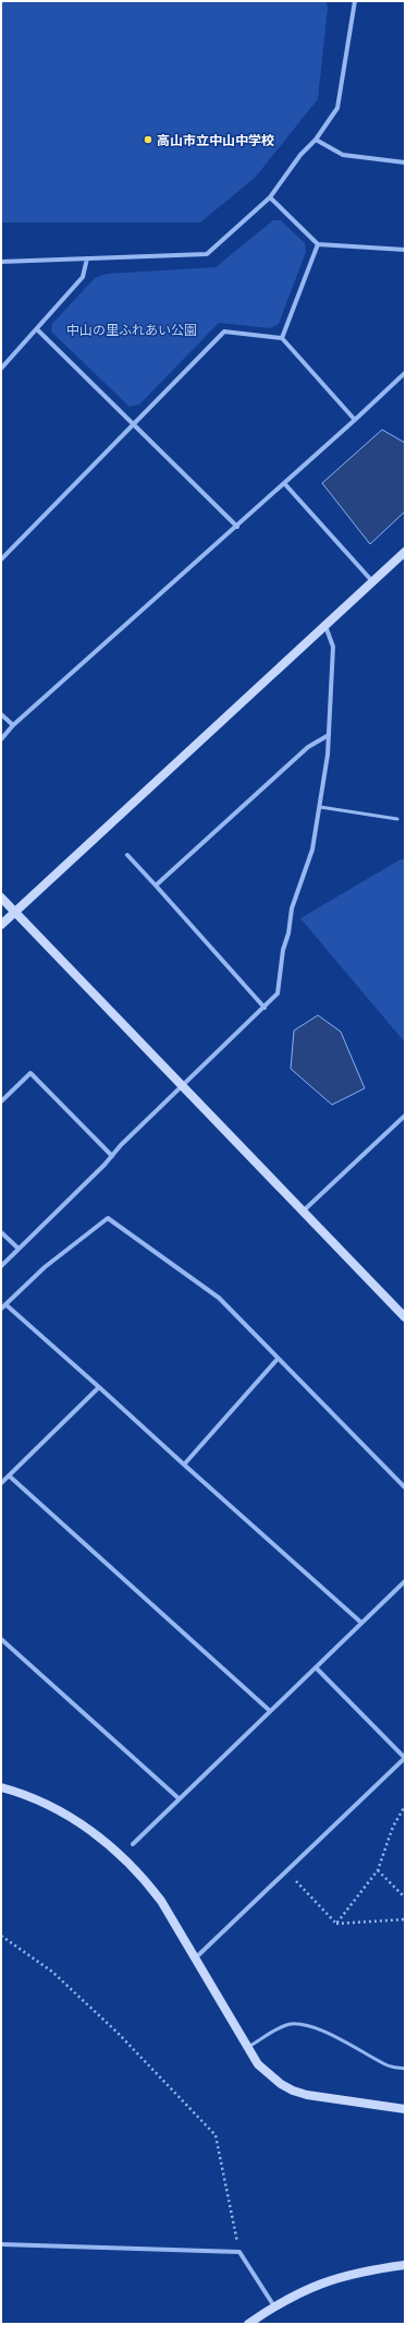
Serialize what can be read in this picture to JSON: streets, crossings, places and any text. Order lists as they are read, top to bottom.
{
  "parks": ["中山の里ふれあい公園"],
  "places": ["高山市立中山中学校"]
}
